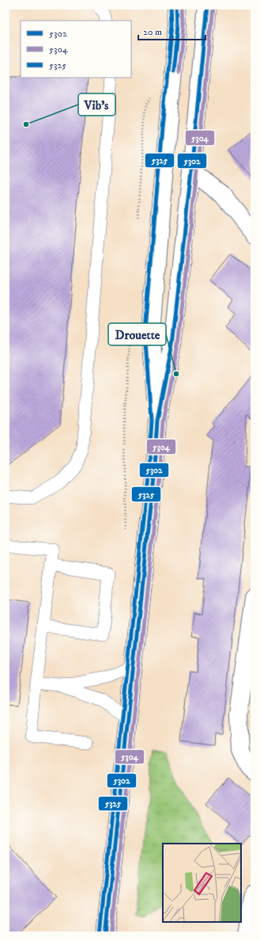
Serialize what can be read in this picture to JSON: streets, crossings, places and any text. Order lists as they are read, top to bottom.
{
  "places": ["Vib's", "Drouette"],
  "lines": ["transit line 5302", "transit line 5304", "transit line 5325"],
  "legend": ["5302", "5304", "5325"],
  "scale_bar": "20 m"
}
